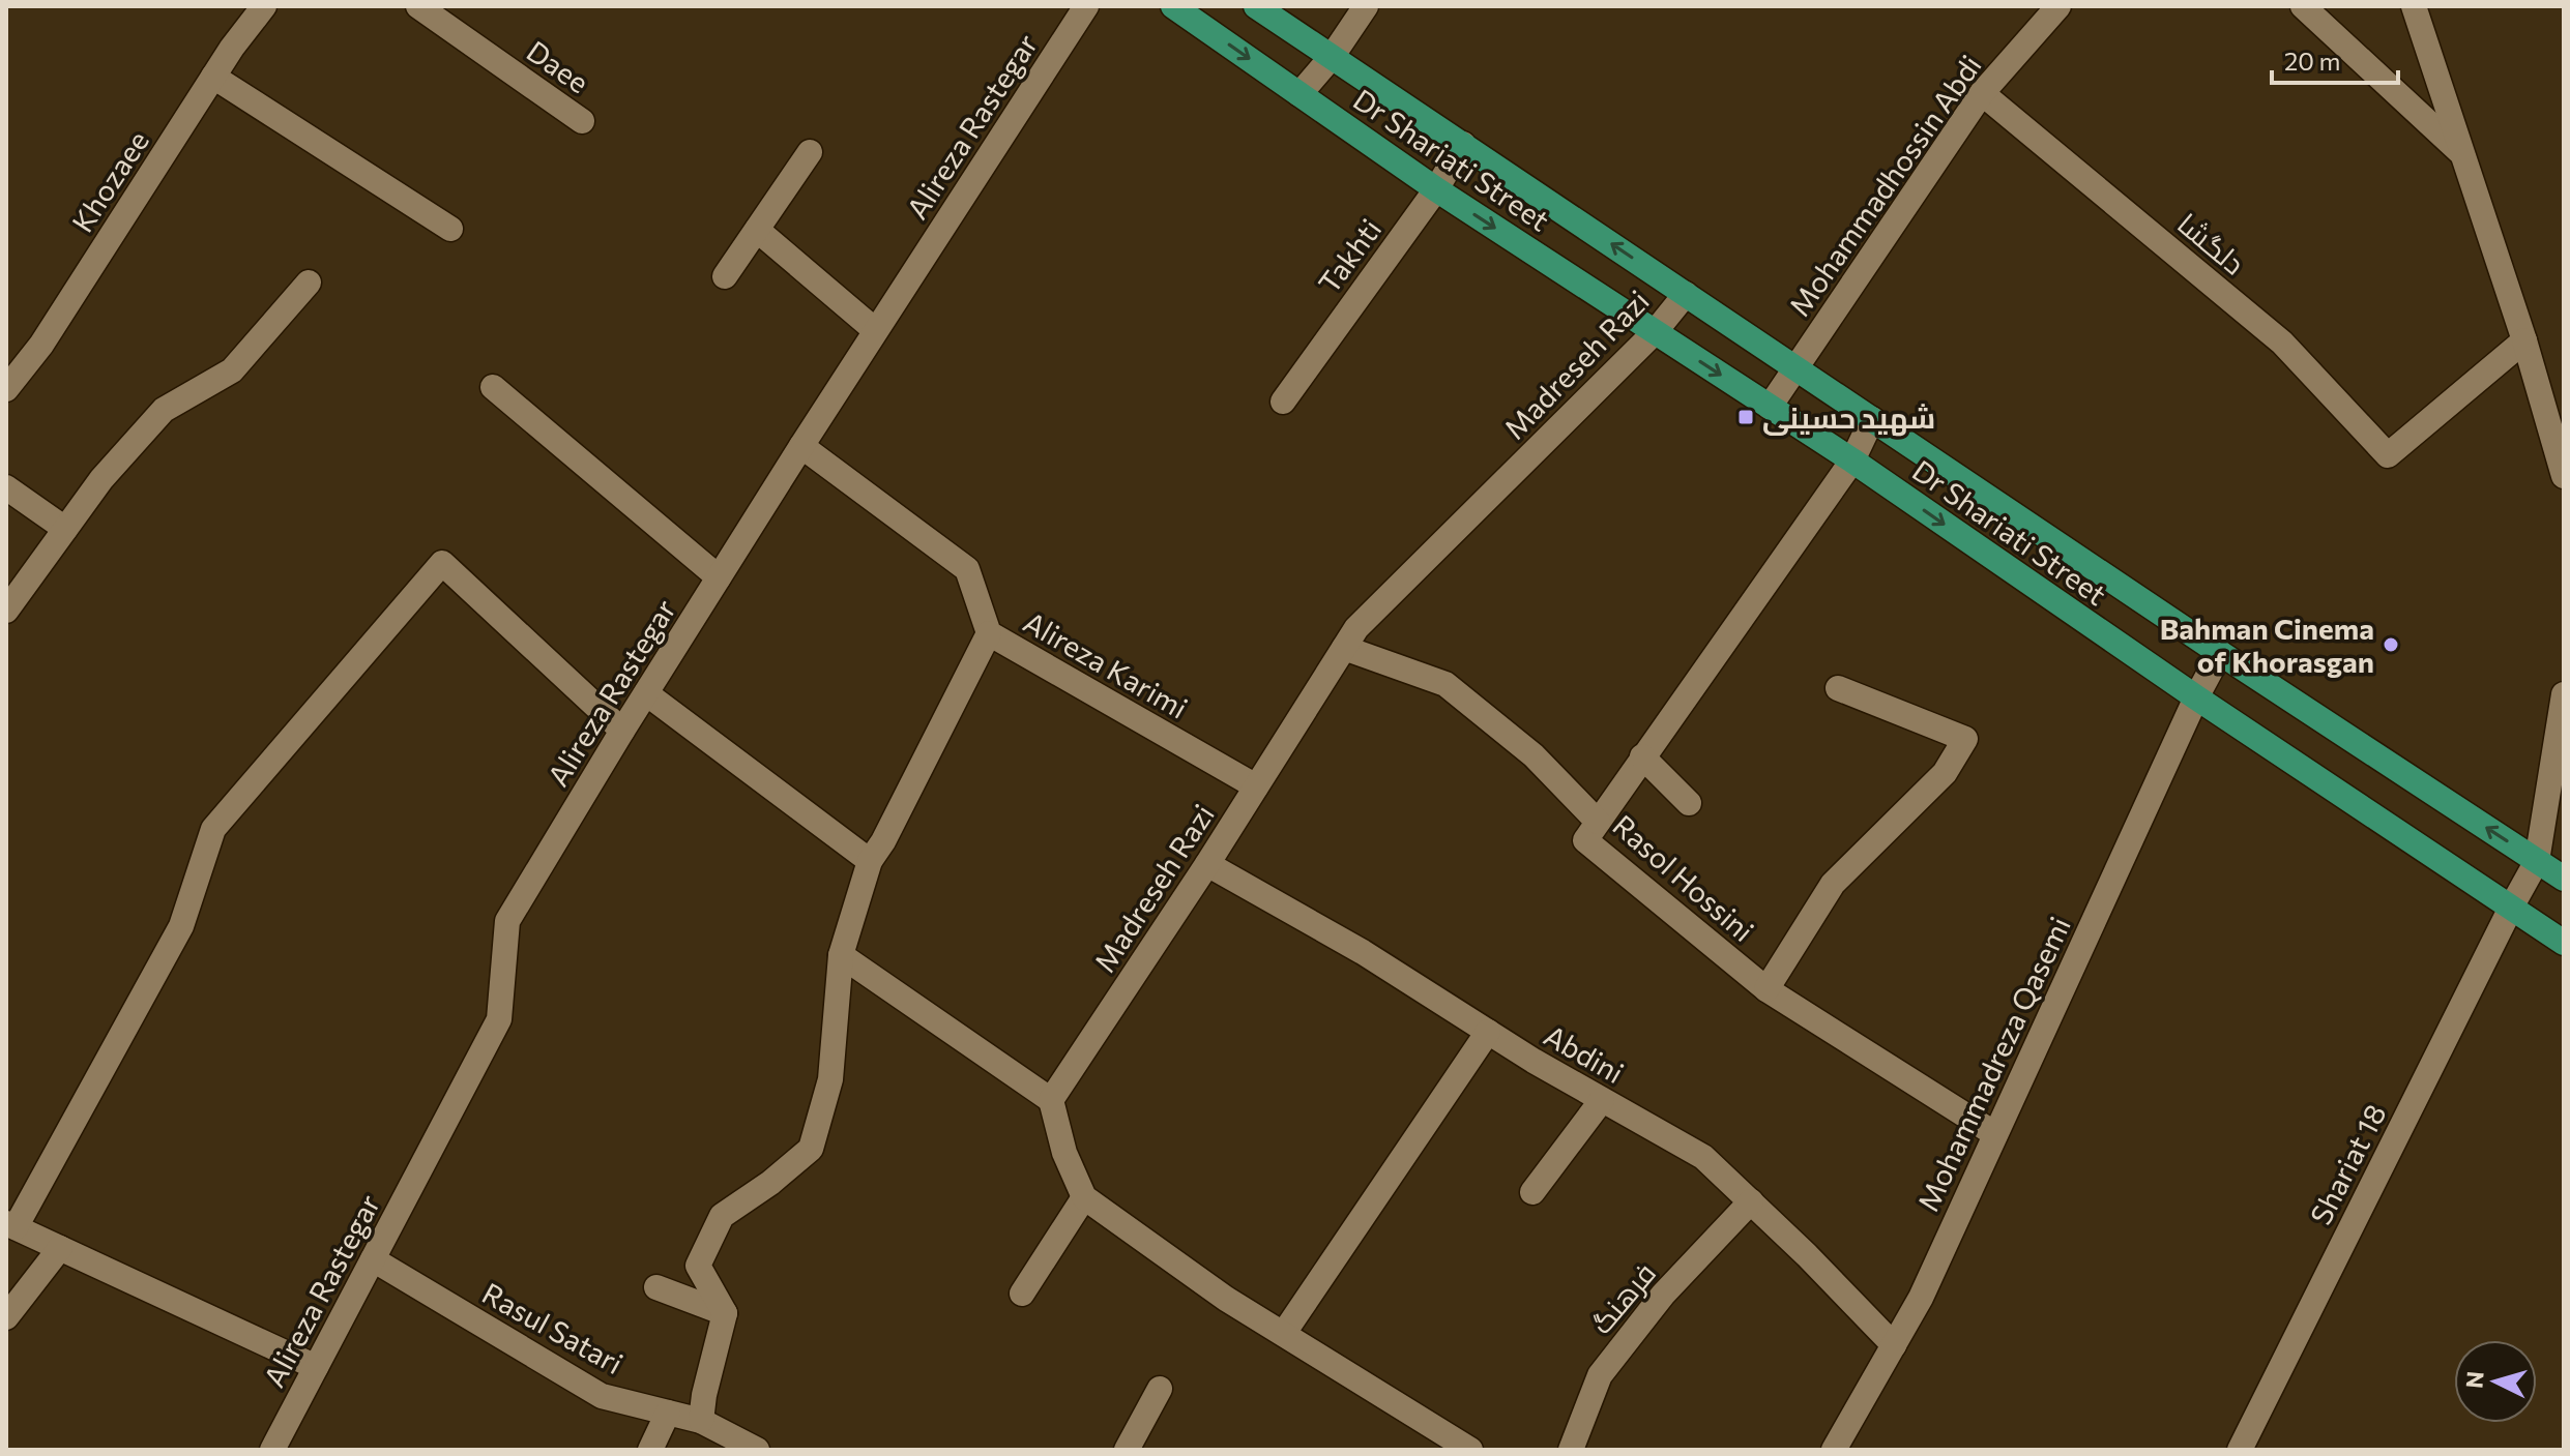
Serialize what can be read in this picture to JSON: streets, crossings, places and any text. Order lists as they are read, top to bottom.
{
  "streets": {
    "main road": ["Dr Shariati Street"],
    "street": [
      "Daee",
      "Alireza Rastegar",
      "Khozaee",
      "Mohammadhossin Abdi",
      "دلگشا",
      "Takhti",
      "Madreseh Razi",
      "Alireza Karimi",
      "Rasol Hossini",
      "Abdini",
      "Mohammadreza Qasemi",
      "Shariat 18",
      "فرهنگ",
      "Rasul Satari"
    ]
  },
  "crossings": [
    ["Alireza Rastegar", "Alireza Karimi"],
    ["Alireza Rastegar", "Rasul Satari"],
    ["Dr Shariati Street", "Mohammadhossin Abdi"],
    ["Dr Shariati Street", "Takhti"],
    ["Dr Shariati Street", "Madreseh Razi"],
    ["Dr Shariati Street", "Rasol Hossini"],
    ["Dr Shariati Street", "Mohammadreza Qasemi"],
    ["Dr Shariati Street", "Shariat 18"],
    ["Mohammadhossin Abdi", "دلگشا"],
    ["Madreseh Razi", "Alireza Karimi"],
    ["Madreseh Razi", "Abdini"],
    ["Rasol Hossini", "Mohammadreza Qasemi"],
    ["Abdini", "Mohammadreza Qasemi"],
    ["Abdini", "فرهنگ"]
  ],
  "places": {
    "transit": ["شهید حسینی"],
    "other": ["Bahman Cinema of Khorasgan"]
  },
  "scale_bar": "20 m",
  "north": "left"
}
